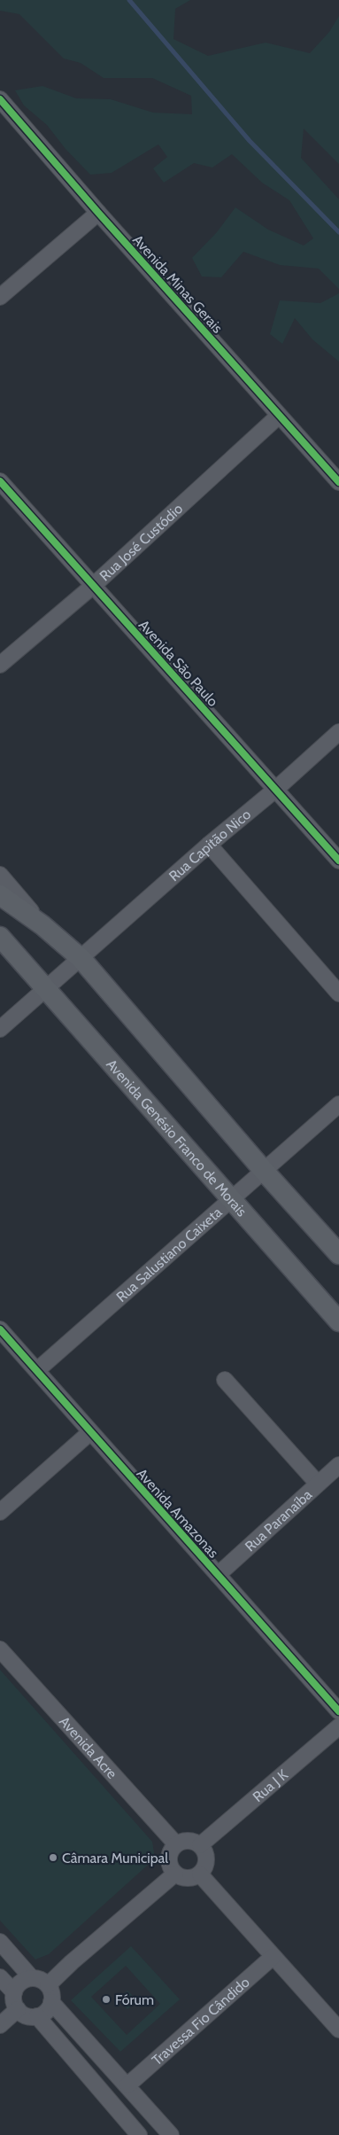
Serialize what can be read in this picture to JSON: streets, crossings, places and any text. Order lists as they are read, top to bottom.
{
  "streets": {
    "main road": ["Avenida Genésio Franco de Morais"],
    "street": [
      "Avenida Minas Gerais",
      "Rua José Custódio",
      "Avenida São Paulo",
      "Rua Capitão Nico",
      "Rua Salustiano Caixeta",
      "Avenida Amazonas",
      "Rua Paranaíba",
      "Avenida Acre",
      "Rua J K",
      "Travessa Fio Cândido"
    ]
  },
  "crossings": [
    ["Avenida Minas Gerais", "Rua José Custódio"],
    ["Rua José Custódio", "Avenida São Paulo"],
    ["Avenida São Paulo", "Rua Capitão Nico"],
    ["Avenida Genésio Franco de Morais", "Rua Salustiano Caixeta"],
    ["Rua Salustiano Caixeta", "Avenida Amazonas"],
    ["Avenida Amazonas", "Rua Paranaíba"],
    ["Avenida Acre", "Rua J K"]
  ],
  "places": ["Câmara Municipal", "Fórum"]
}
